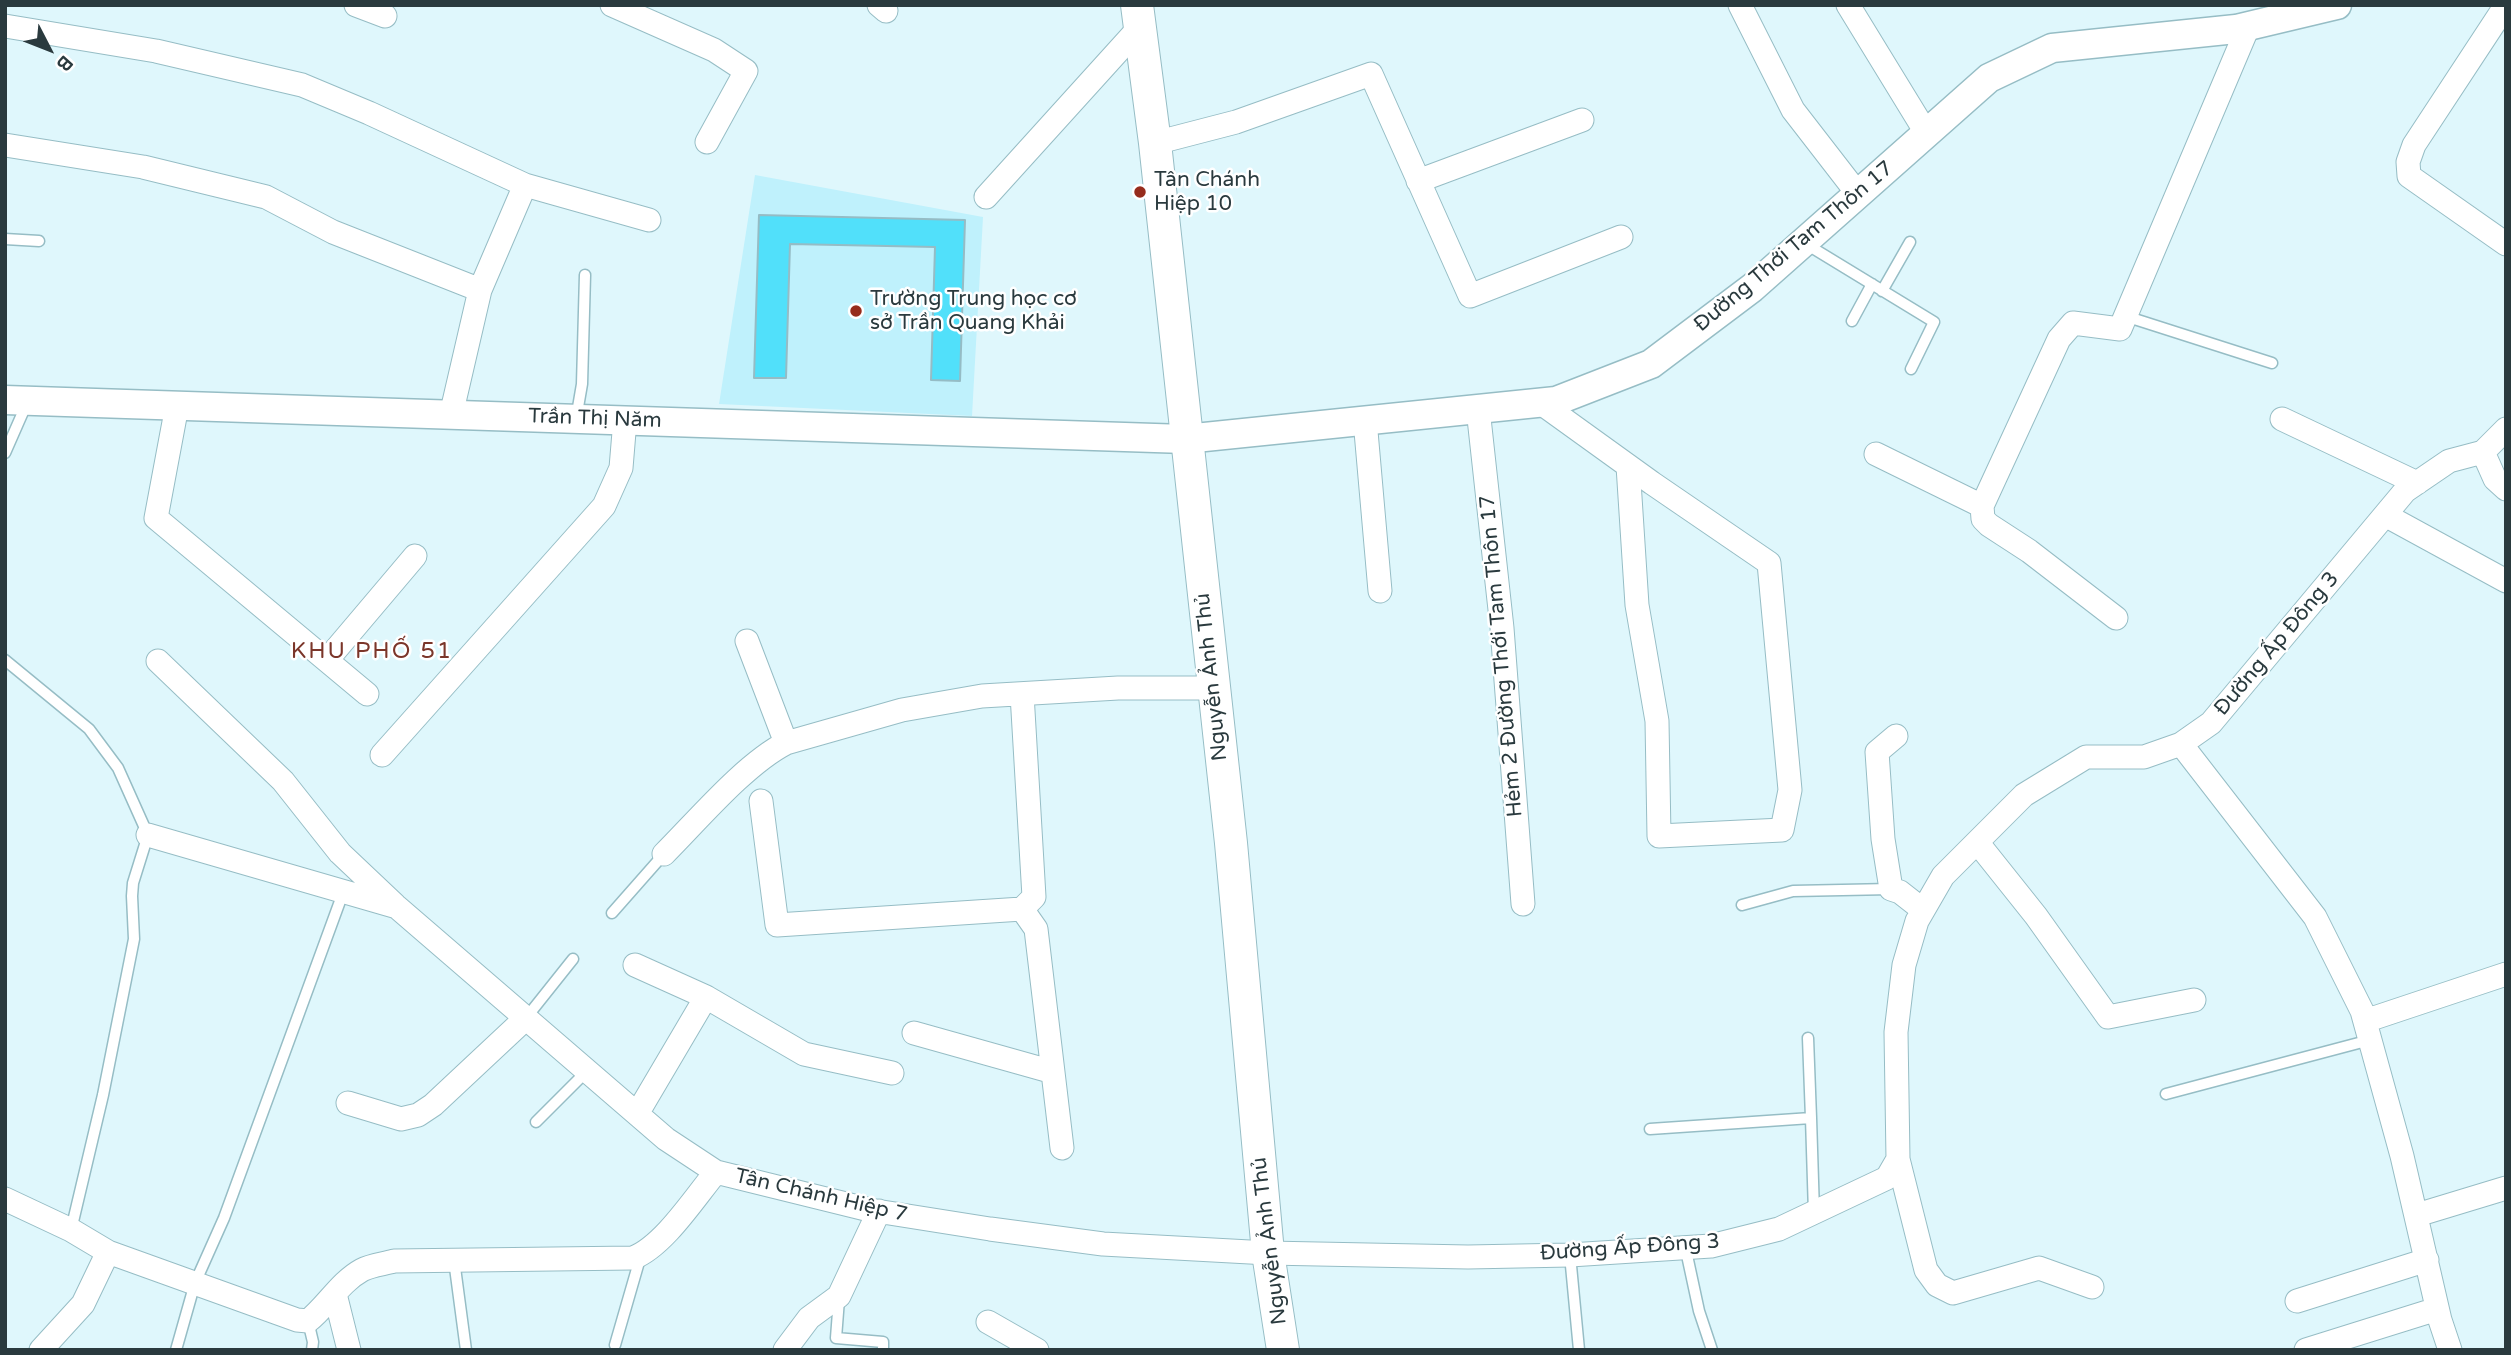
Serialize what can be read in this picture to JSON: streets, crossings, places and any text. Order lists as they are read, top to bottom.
{
  "streets": {
    "main road": ["Nguyễn Ảnh Thủ"],
    "street": [
      "Đường Thới Tam Thôn 17",
      "Trần Thị Năm",
      "Đường Ấp Đông 3",
      "Hẻm 2 Đường Thới Tam Thôn 17",
      "Tân Chánh Hiệp 7"
    ]
  },
  "crossings": [
    ["Đường Thới Tam Thôn 17", "Trần Thị Năm"],
    ["Đường Thới Tam Thôn 17", "Hẻm 2 Đường Thới Tam Thôn 17"],
    ["Đường Thới Tam Thôn 17", "Nguyễn Ảnh Thủ"],
    ["Trần Thị Năm", "Nguyễn Ảnh Thủ"],
    ["Đường Ấp Đông 3", "Nguyễn Ảnh Thủ"],
    ["Đường Ấp Đông 3", "Tân Chánh Hiệp 7"],
    ["Nguyễn Ảnh Thủ", "Tân Chánh Hiệp 7"]
  ],
  "districts": ["KHU PHỐ 51"],
  "places": ["Tân Chánh Hiệp 10", "Trường Trung học cơ sở Trần Quang Khải"],
  "north": "bottom right"
}
